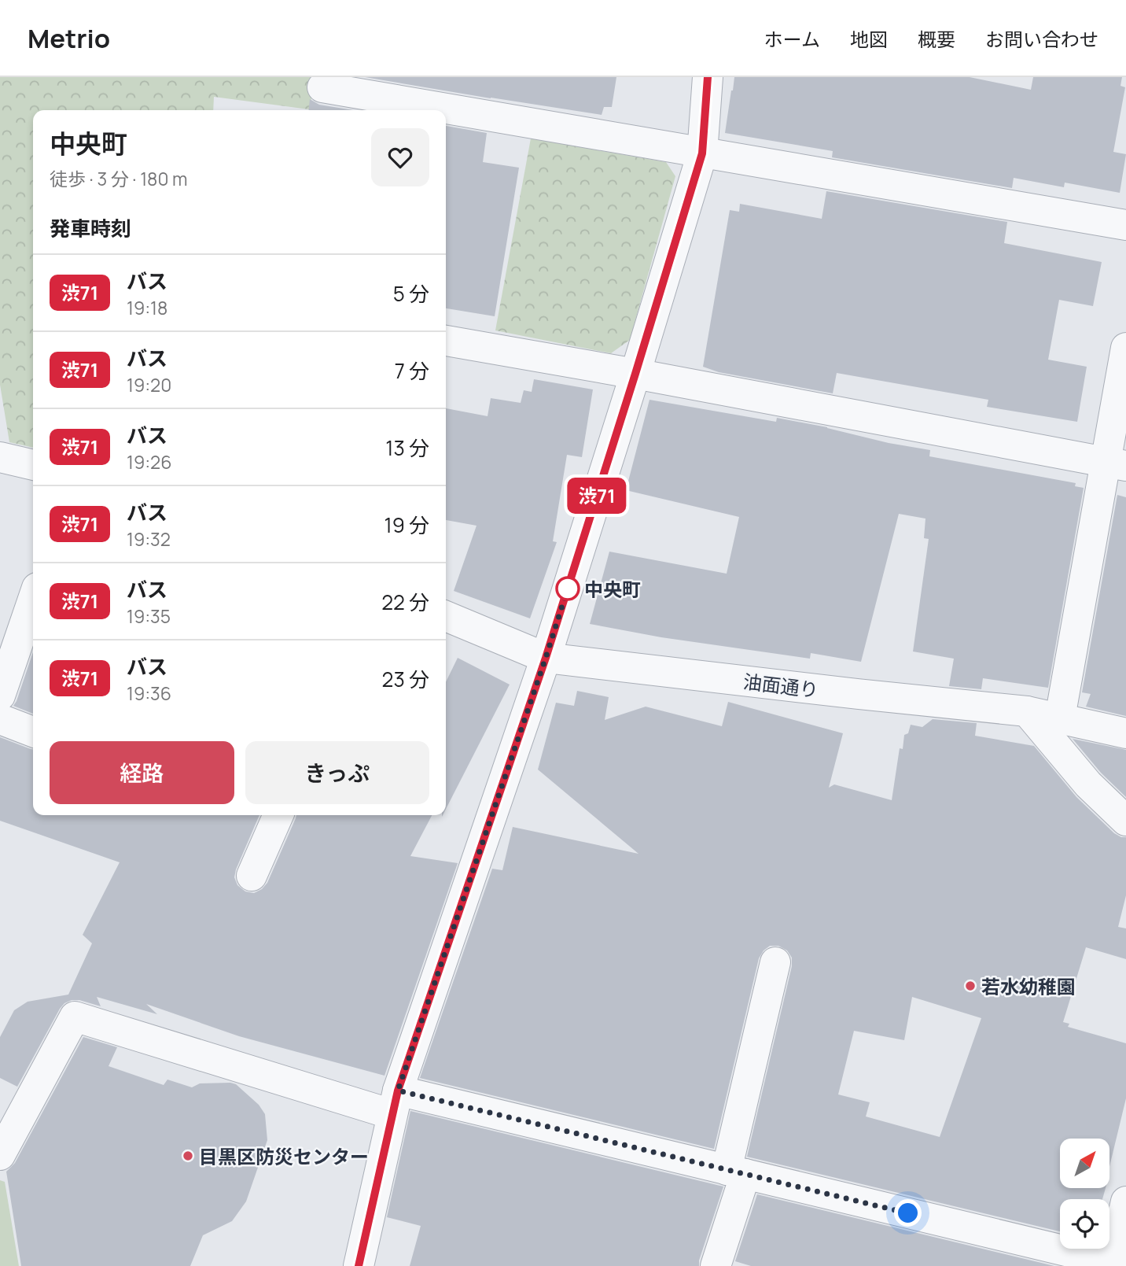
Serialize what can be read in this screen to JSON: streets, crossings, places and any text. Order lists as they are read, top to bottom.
{
  "streets": {
    "street": ["油面通り"]
  },
  "places": ["中央町", "若水幼稚園", "目黒区防災センター"],
  "lines": ["bus line 渋71"],
  "north": "top right",
  "page": {
    "header": "Metrio",
    "nav": [
      "ホーム",
      "地図",
      "概要",
      "お問い合わせ"
    ],
    "on_map": "渋71",
    "heading": [
      ["中央町", "徒歩 · 3 分 · 180 m"],
      "発車時刻"
    ],
    "list": [
      {
        "mark": "渋71",
        "name": "バス",
        "note": "19:18",
        "value": "5 分"
      },
      {
        "mark": "渋71",
        "name": "バス",
        "note": "19:20",
        "value": "7 分"
      },
      {
        "mark": "渋71",
        "name": "バス",
        "note": "19:26",
        "value": "13 分"
      },
      {
        "mark": "渋71",
        "name": "バス",
        "note": "19:32",
        "value": "19 分"
      },
      {
        "mark": "渋71",
        "name": "バス",
        "note": "19:35",
        "value": "22 分"
      },
      {
        "mark": "渋71",
        "name": "バス",
        "note": "19:36",
        "value": "23 分"
      }
    ],
    "buttons": ["経路", "きっぷ"]
  }
}
